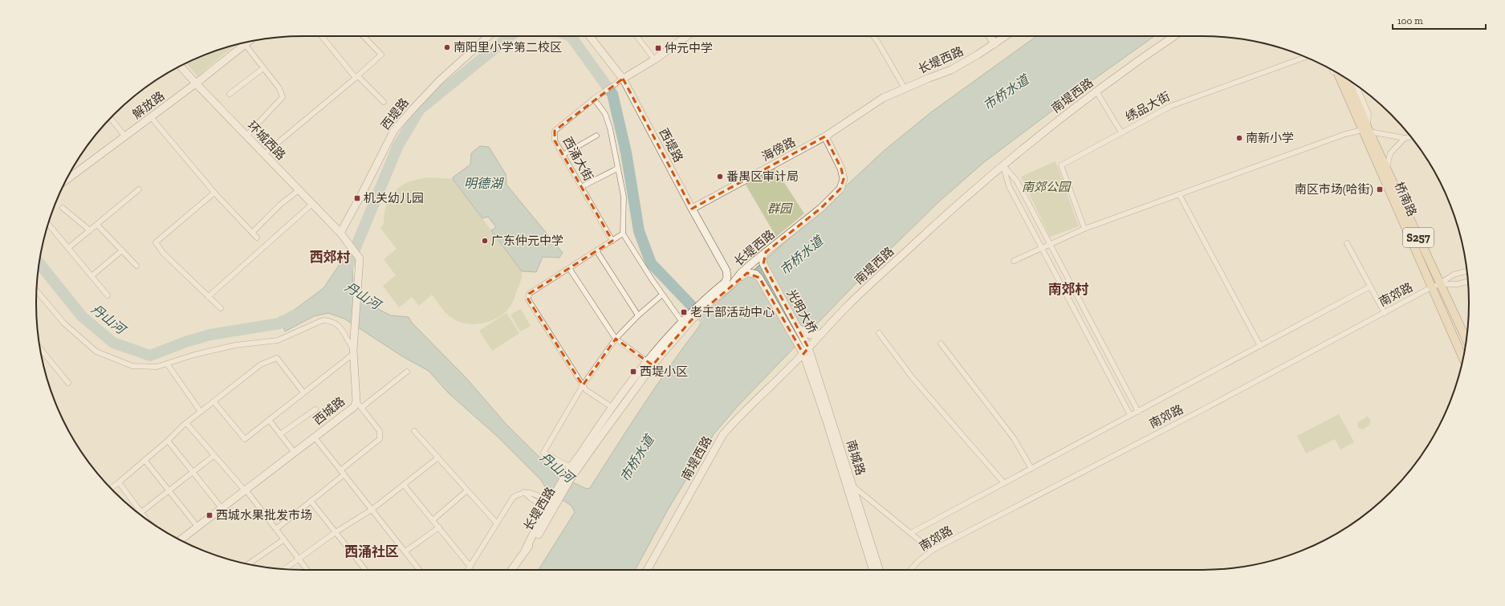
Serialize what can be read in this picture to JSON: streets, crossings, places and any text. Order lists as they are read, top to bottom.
{
  "streets": {
    "main road": ["桥南路", "S257"],
    "street": [
      "长堤西路",
      "南堤西路",
      "解放路",
      "绣品大街",
      "西堤路",
      "环城西路",
      "海傍路",
      "西涌大街",
      "南郊路",
      "光明大桥",
      "西城路",
      "南城路"
    ]
  },
  "crossings": [
    ["长堤西路", "西堤路"],
    ["长堤西路", "海傍路"],
    ["长堤西路", "光明大桥"],
    ["南堤西路", "光明大桥"],
    ["南堤西路", "南城路"],
    ["解放路", "环城西路"],
    ["西堤路", "环城西路"],
    ["西堤路", "海傍路"],
    ["西堤路", "光明大桥"],
    ["西堤路", "西城路"],
    ["环城西路", "西城路"],
    ["桥南路", "S257"],
    ["桥南路", "南郊路"],
    ["光明大桥", "南城路"]
  ],
  "districts": ["西郊村", "南郊村", "西涌社区"],
  "water": ["市桥水道", "明德湖", "丹山河"],
  "parks": ["南郊公园", "群园"],
  "places": {
    "other": [
      "南阳里小学第二校区",
      "南新小学",
      "番禺区审计局",
      "广东仲元中学"
    ],
    "transit": [
      "仲元中学",
      "南区市场(哈街)",
      "机关幼儿园",
      "老干部活动中心",
      "西堤小区",
      "西城水果批发市场"
    ]
  },
  "scale_bar": "100 m"
}
